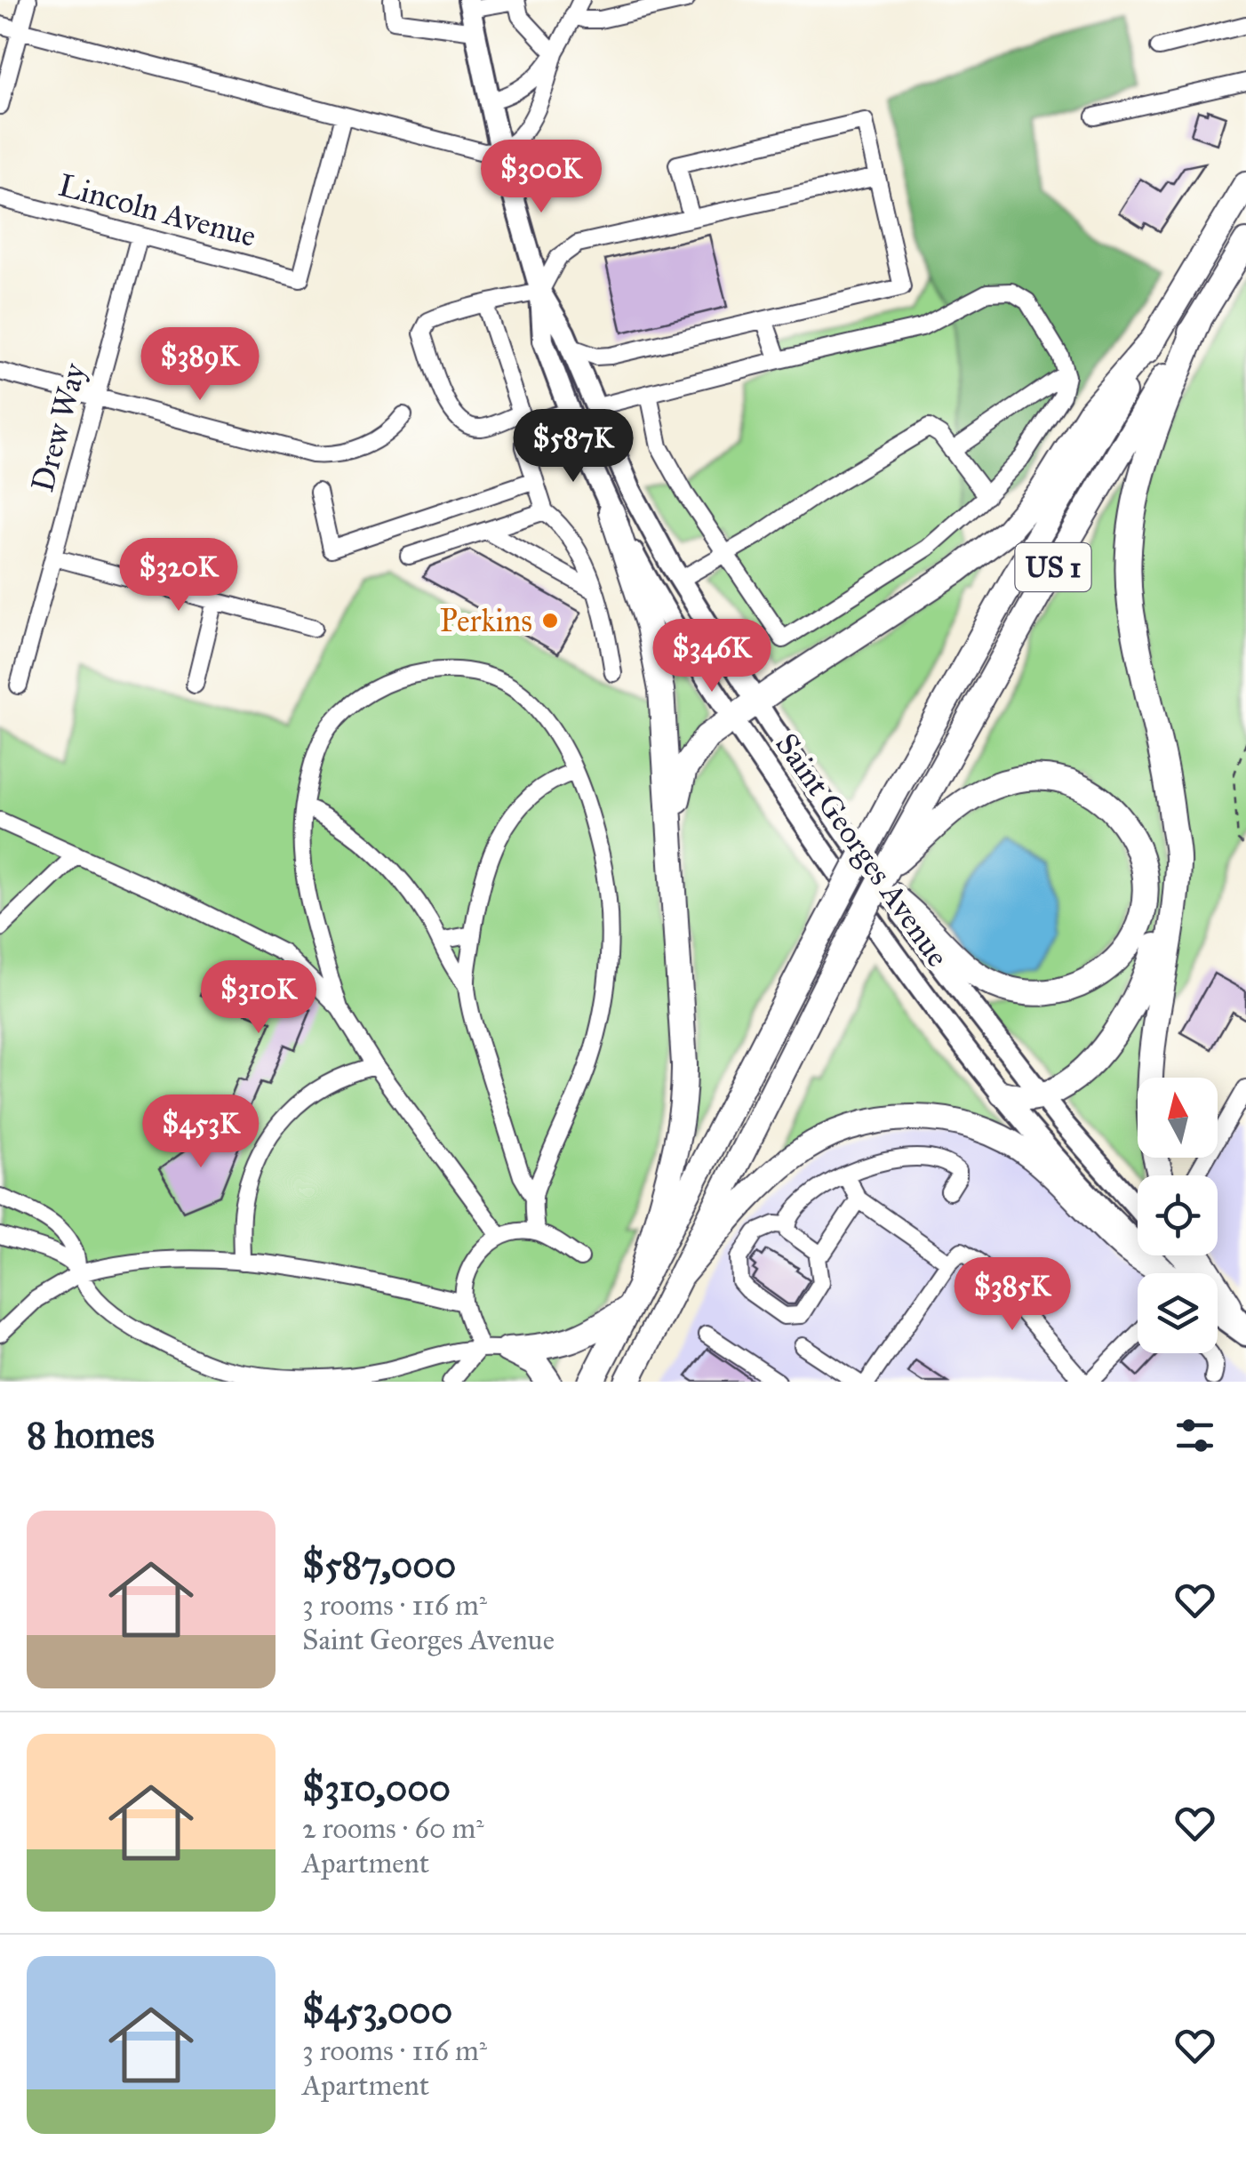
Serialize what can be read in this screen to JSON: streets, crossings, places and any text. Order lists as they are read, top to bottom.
{
  "streets": {
    "highway": ["US 1"],
    "main road": ["Saint Georges Avenue"],
    "street": ["Lincoln Avenue", "Drew Way"]
  },
  "crossings": [
    ["Lincoln Avenue", "Drew Way"],
    ["US 1", "Saint Georges Avenue"]
  ],
  "places": ["Perkins"],
  "north": "top",
  "page": {
    "price": [
      "$300K",
      "$389K",
      "$587K",
      "$320K",
      "$346K",
      "$310K",
      "$453K",
      "$385K"
    ],
    "heading": "8 homes",
    "list": [
      {
        "name": "$587,000",
        "note": "3 rooms · 116 m² · Saint Georges Avenue"
      },
      {
        "name": "$310,000",
        "note": "2 rooms · 60 m² · Apartment"
      },
      {
        "name": "$453,000",
        "note": "3 rooms · 116 m² · Apartment"
      }
    ]
  }
}
